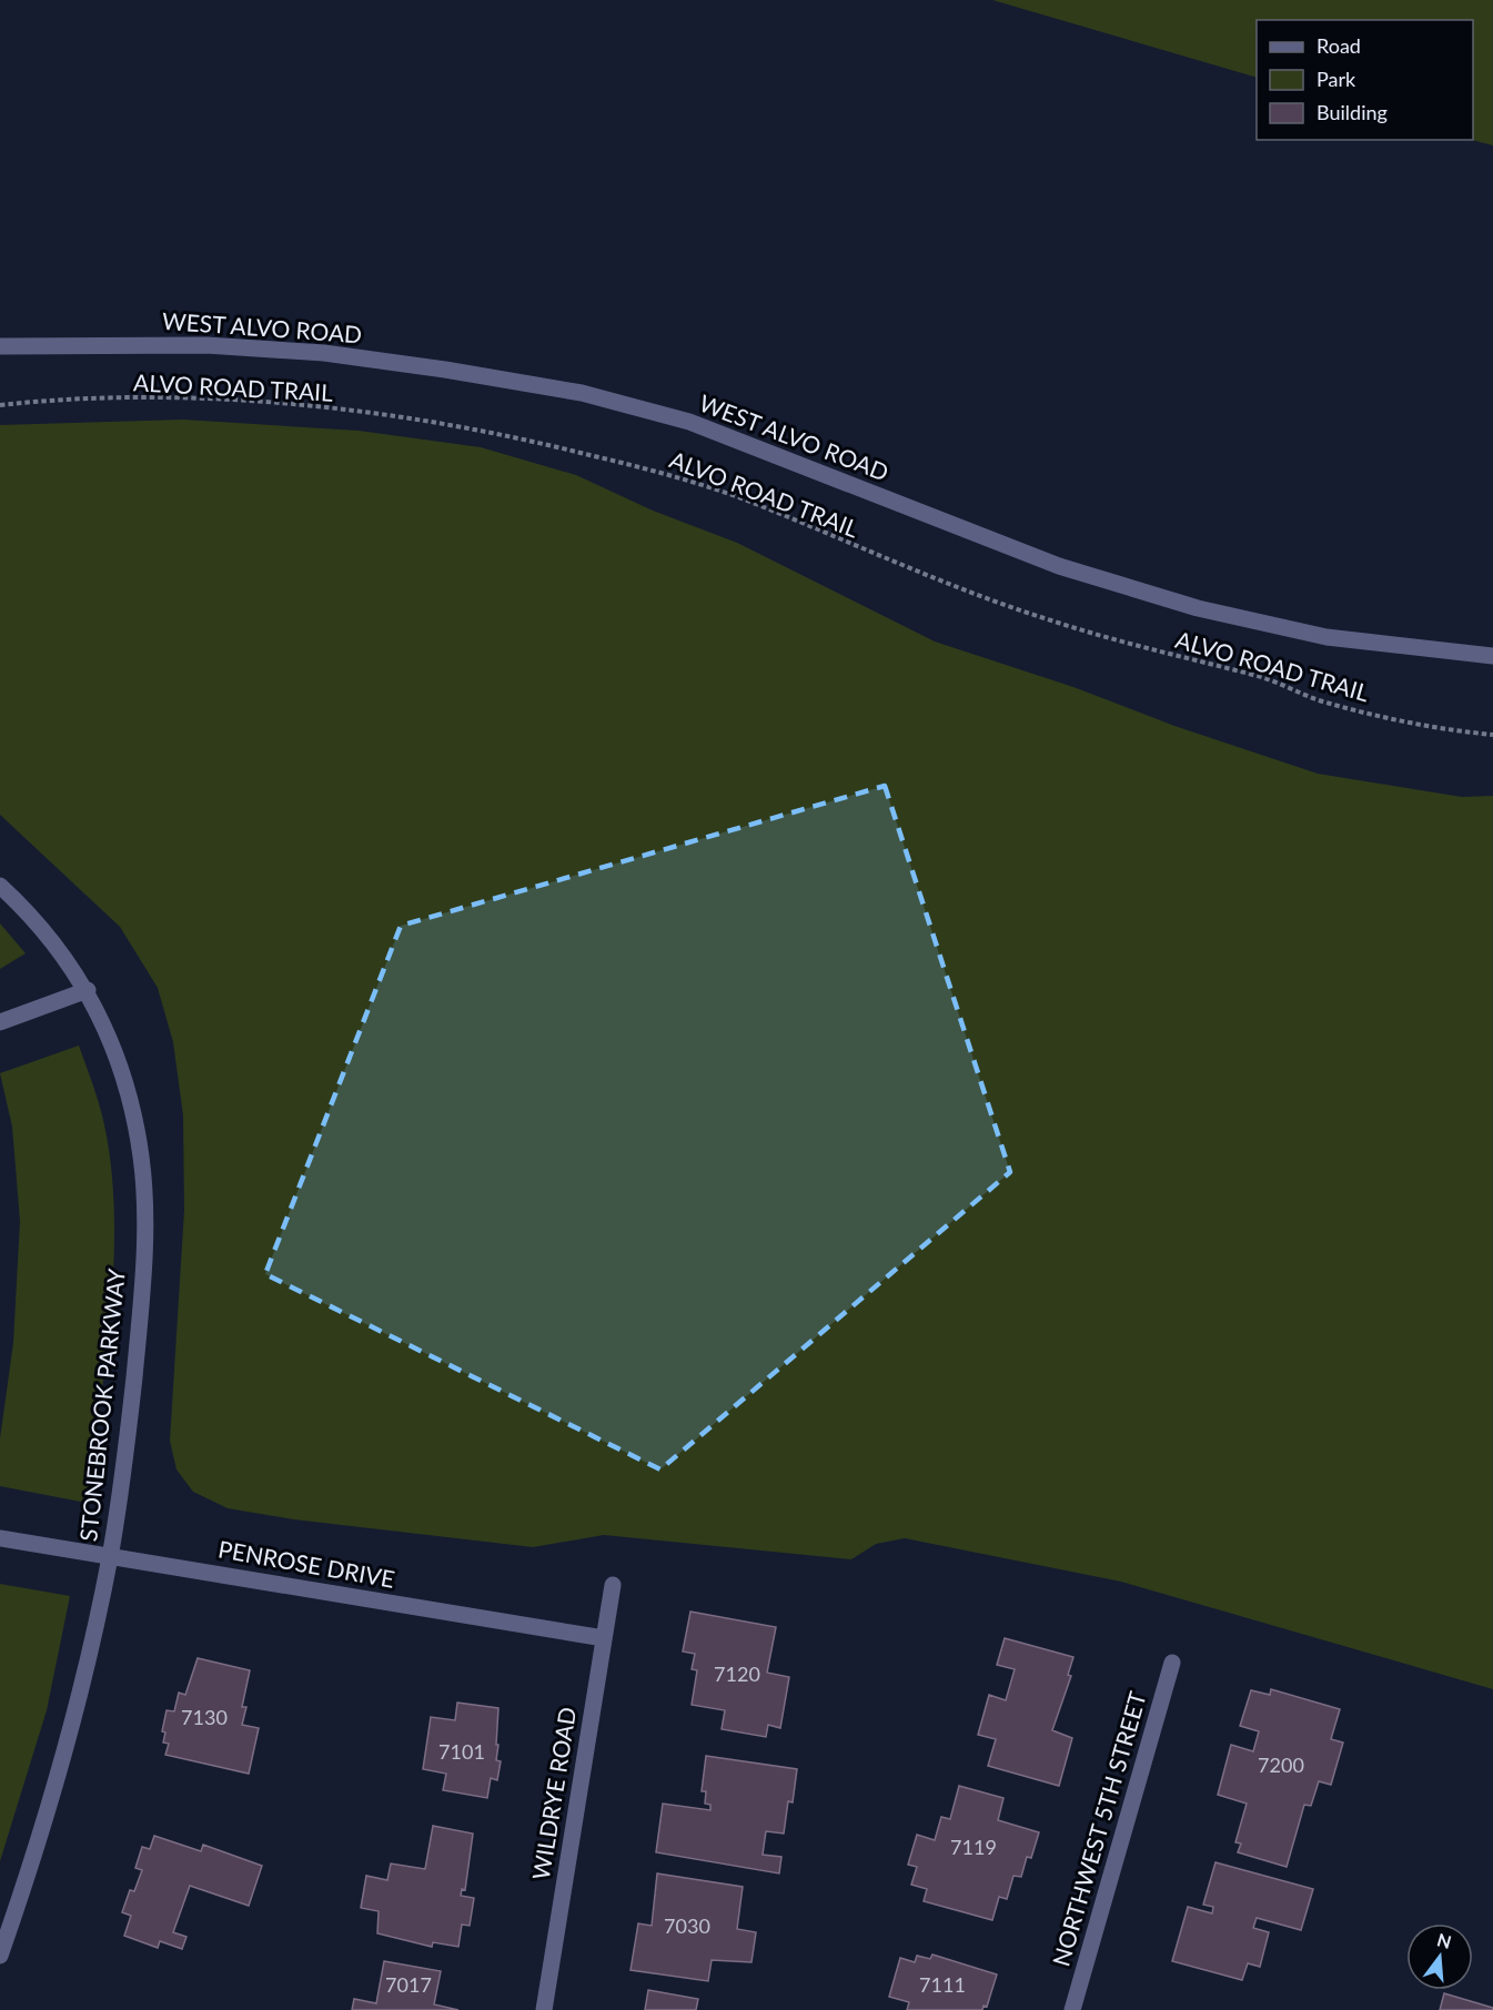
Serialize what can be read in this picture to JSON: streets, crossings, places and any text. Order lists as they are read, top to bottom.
{
  "streets": {
    "street": [
      "WEST ALVO ROAD",
      "STONEBROOK PARKWAY",
      "PENROSE DRIVE",
      "WILDRYE ROAD",
      "NORTHWEST 5TH STREET"
    ],
    "path": ["ALVO ROAD TRAIL"]
  },
  "crossings": [
    ["STONEBROOK PARKWAY", "PENROSE DRIVE"],
    ["PENROSE DRIVE", "WILDRYE ROAD"]
  ],
  "house_numbers": [
    "7120",
    "7130",
    "7101",
    "7200",
    "7119",
    "7030",
    "7017",
    "7111"
  ],
  "legend": ["Road", "Park", "Building"],
  "north": "top"
}
